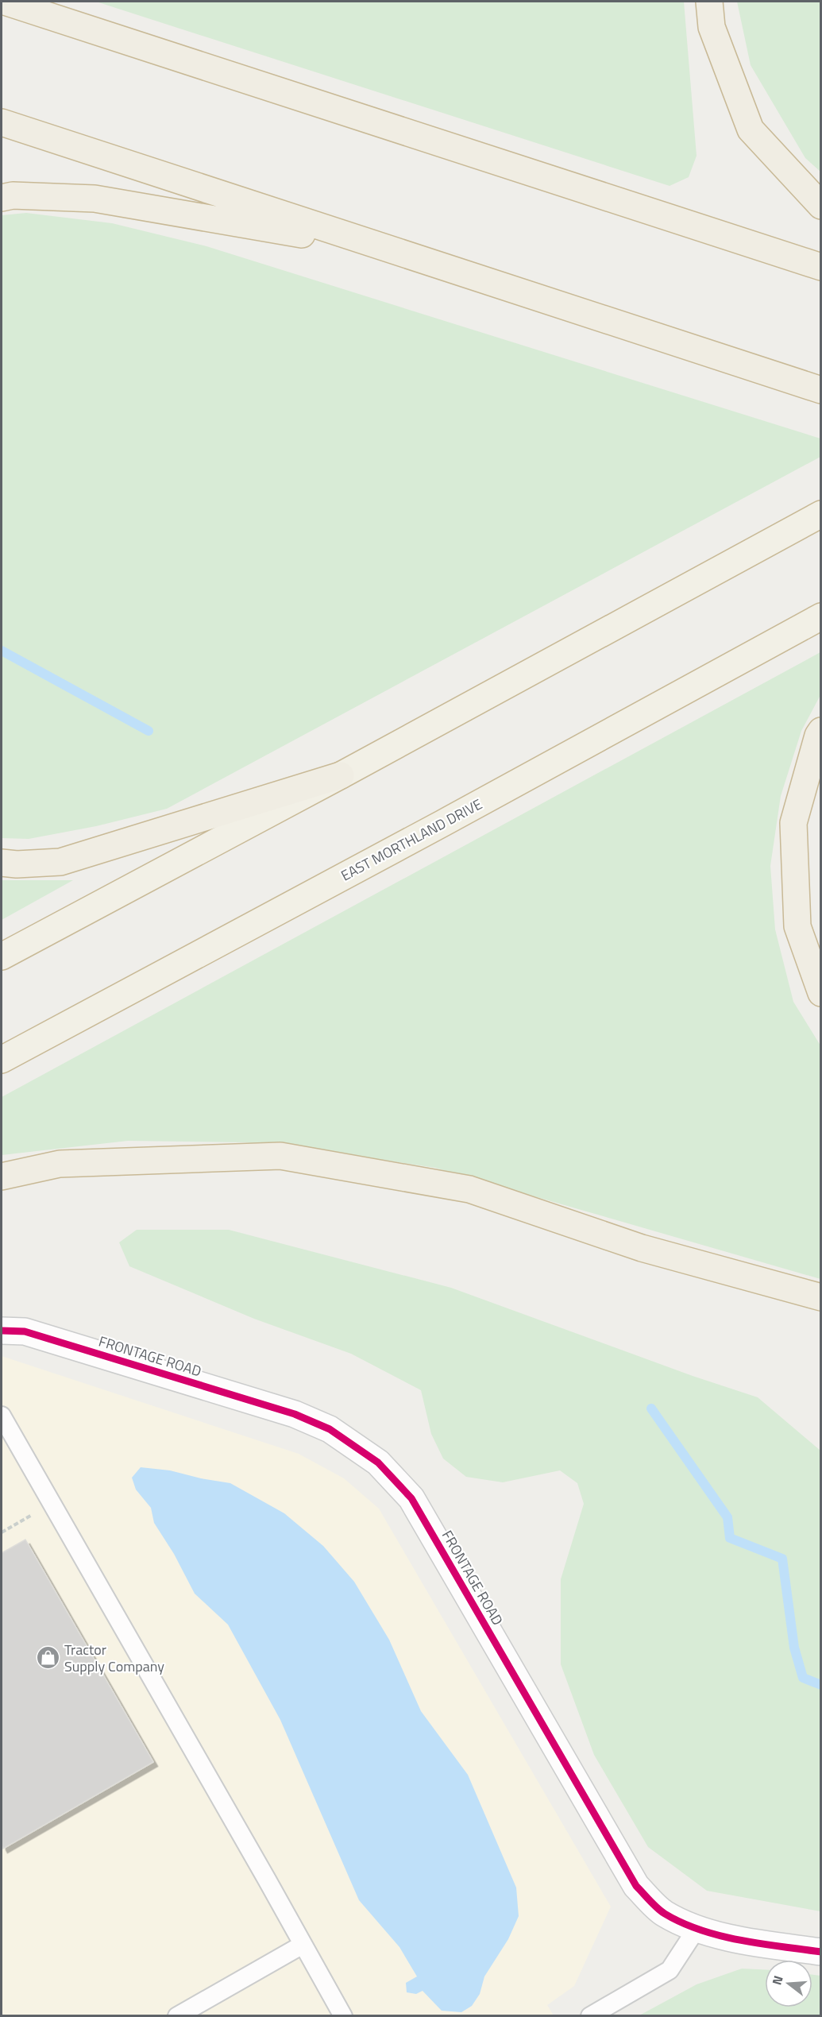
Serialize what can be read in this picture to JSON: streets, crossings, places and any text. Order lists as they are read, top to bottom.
{
  "streets": {
    "highway": ["EAST MORTHLAND DRIVE"],
    "street": ["FRONTAGE ROAD"]
  },
  "places": {
    "shop": ["Tractor Supply Company"]
  },
  "north": "left"
}
